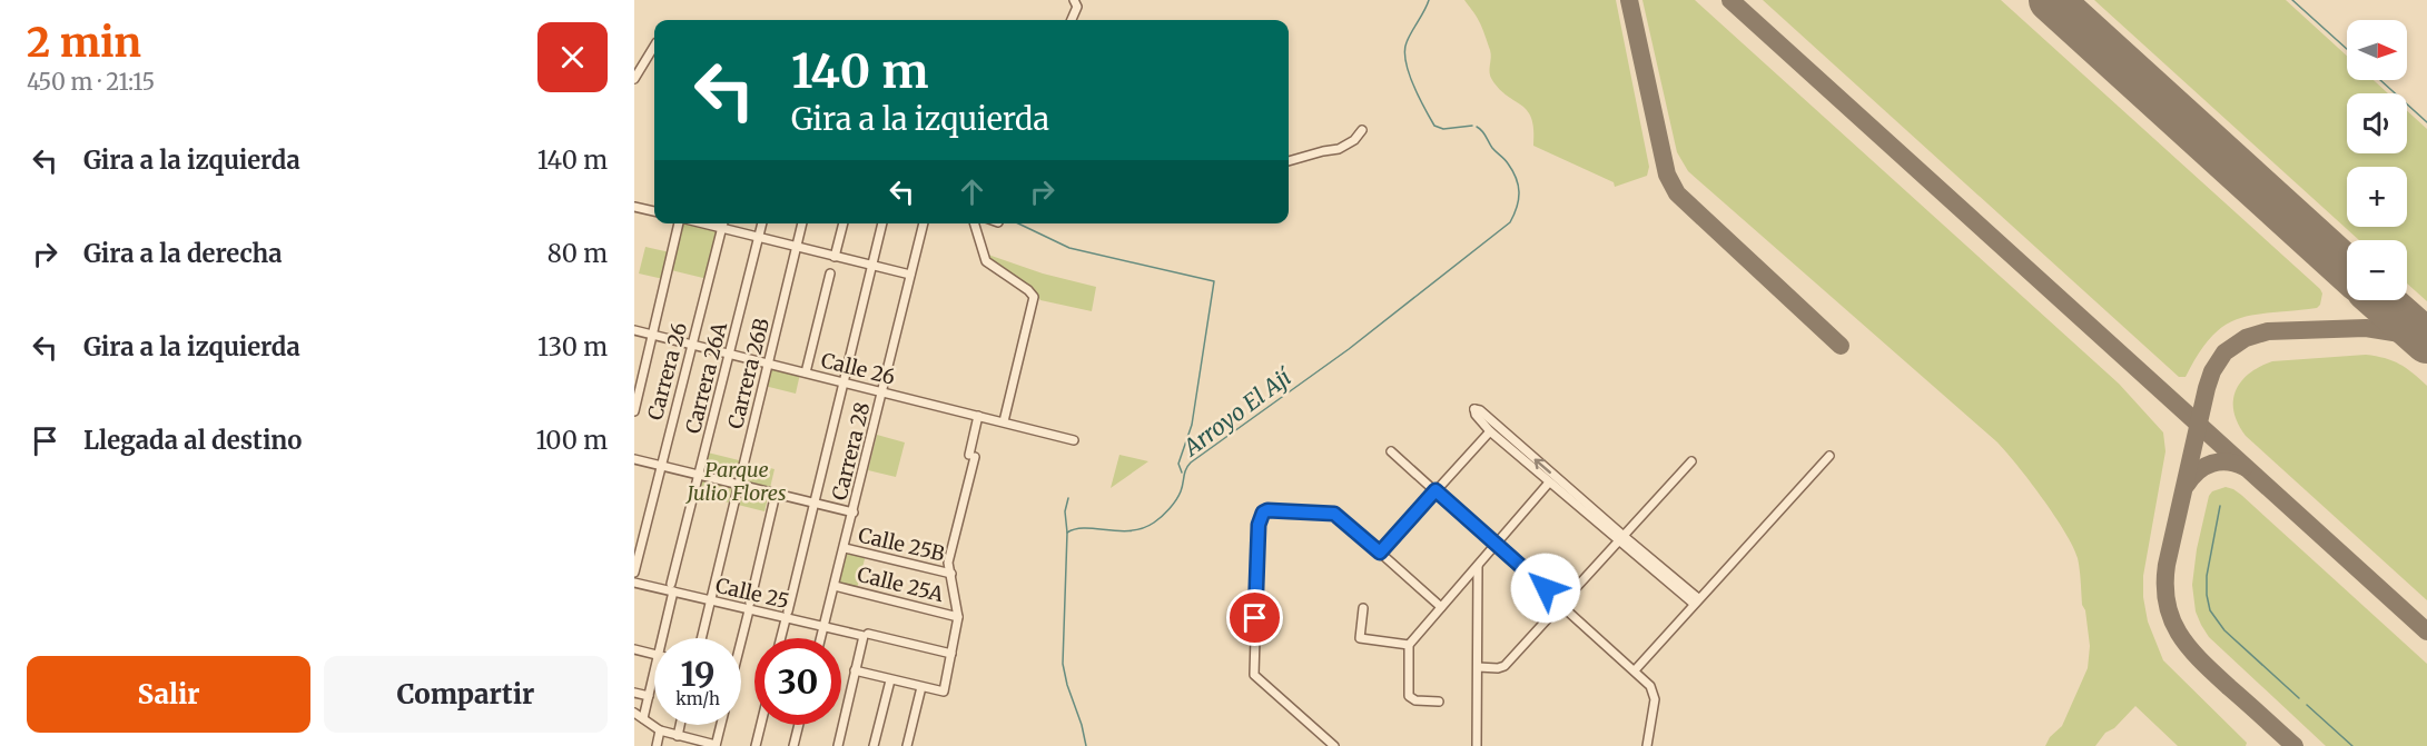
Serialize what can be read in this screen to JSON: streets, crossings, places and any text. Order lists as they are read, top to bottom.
{
  "streets": {
    "street": [
      "Calle 26",
      "Carrera 26",
      "Carrera 26B",
      "Carrera 26A",
      "Carrera 28",
      "Calle 25B",
      "Calle 25A",
      "Calle 25"
    ]
  },
  "crossings": [
    ["Calle 26", "Carrera 26"],
    ["Calle 26", "Carrera 26B"],
    ["Calle 26", "Carrera 26A"],
    ["Calle 26", "Carrera 28"],
    ["Carrera 26B", "Calle 25"],
    ["Carrera 26A", "Calle 25"],
    ["Carrera 28", "Calle 25B"],
    ["Carrera 28", "Calle 25A"],
    ["Carrera 28", "Calle 25"]
  ],
  "water": ["Arroyo El Ají"],
  "parks": ["Parque Julio Flores"],
  "north": "right",
  "page": {
    "heading": ["2 min", "450 m · 21:15"],
    "map_buttons": ["+", "−"],
    "turn": ["140 m", "Gira a la izquierda"],
    "list": [
      {
        "name": "Gira a la izquierda",
        "value": "140 m"
      },
      {
        "name": "Gira a la derecha",
        "value": "80 m"
      },
      {
        "name": "Gira a la izquierda",
        "value": "130 m"
      },
      {
        "name": "Llegada al destino",
        "value": "100 m"
      }
    ],
    "speed": "19 km/h",
    "limit": "30",
    "buttons": ["Salir", "Compartir"]
  }
}
